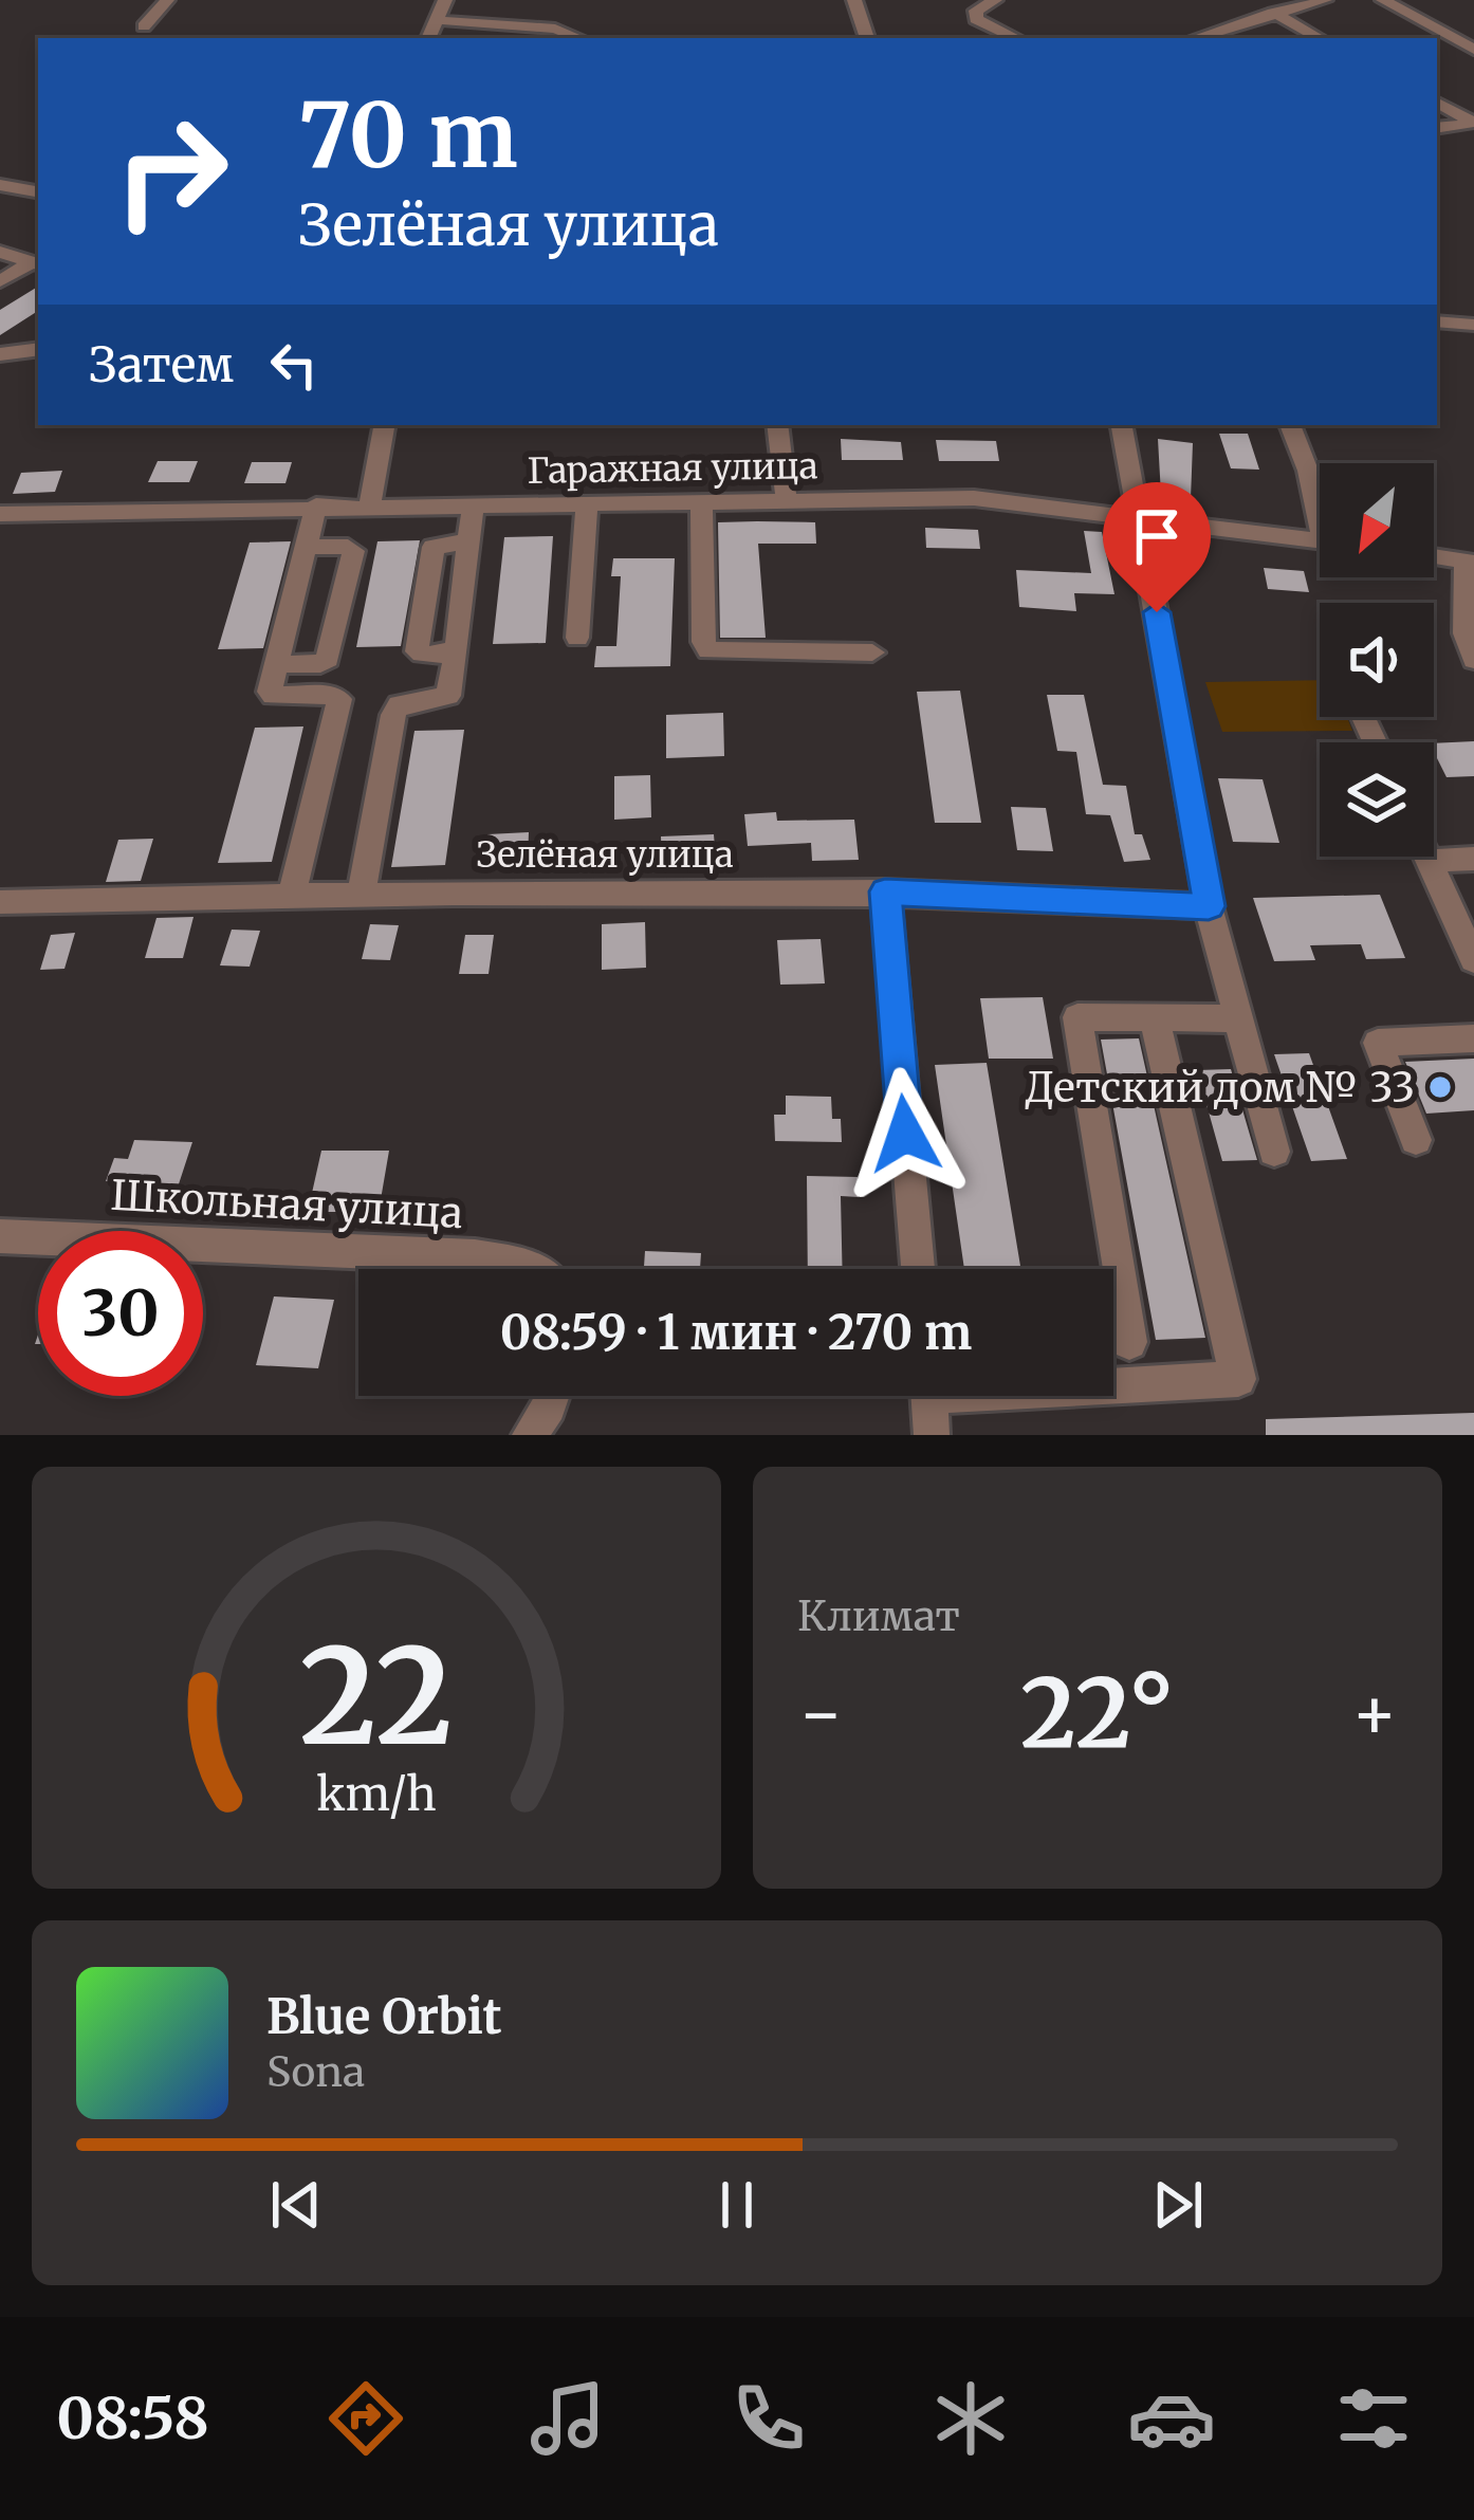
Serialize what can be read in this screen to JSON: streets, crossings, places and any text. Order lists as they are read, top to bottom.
{
  "streets": {
    "street": ["Гаражная улица", "Зелёная улица", "Школьная улица"]
  },
  "places": ["Детский дом № 33"],
  "north": "bottom left",
  "page": {
    "turn": ["70 m", "Зелёная улица"],
    "then": "Затем",
    "limit": "30",
    "trip": "08:59 · 1 мин · 270 m",
    "tile": "Климат",
    "heat": ["−", "22°", "+"],
    "song": ["Blue Orbit", "Sona"],
    "tabs": "08:58",
    "gauge": ["22", "km/h"]
  }
}
